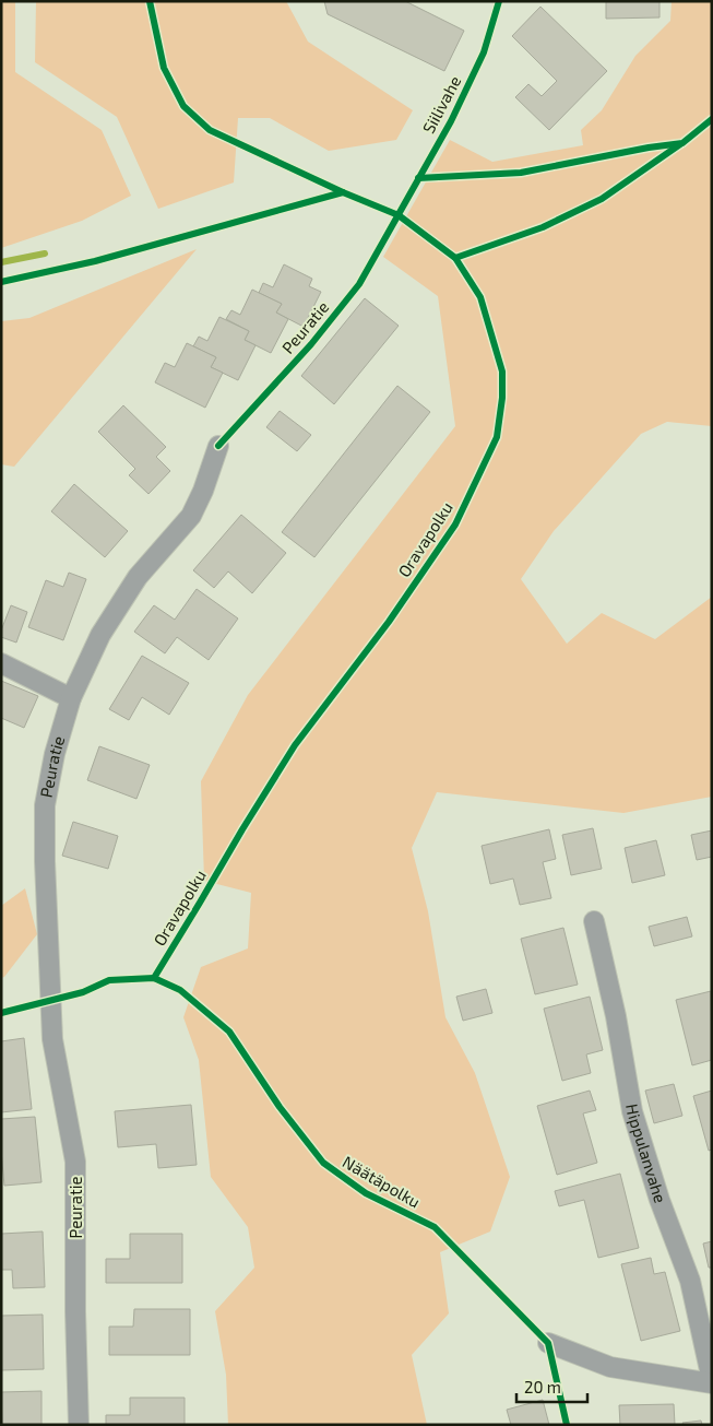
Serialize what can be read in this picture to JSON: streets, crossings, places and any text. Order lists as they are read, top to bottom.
{
  "streets": {
    "street": ["Peuratie", "Hippulanvahe"],
    "cycle path": ["Siilivahe", "Oravapolku", "Näätäpolku"]
  },
  "scale_bar": "20 m"
}
